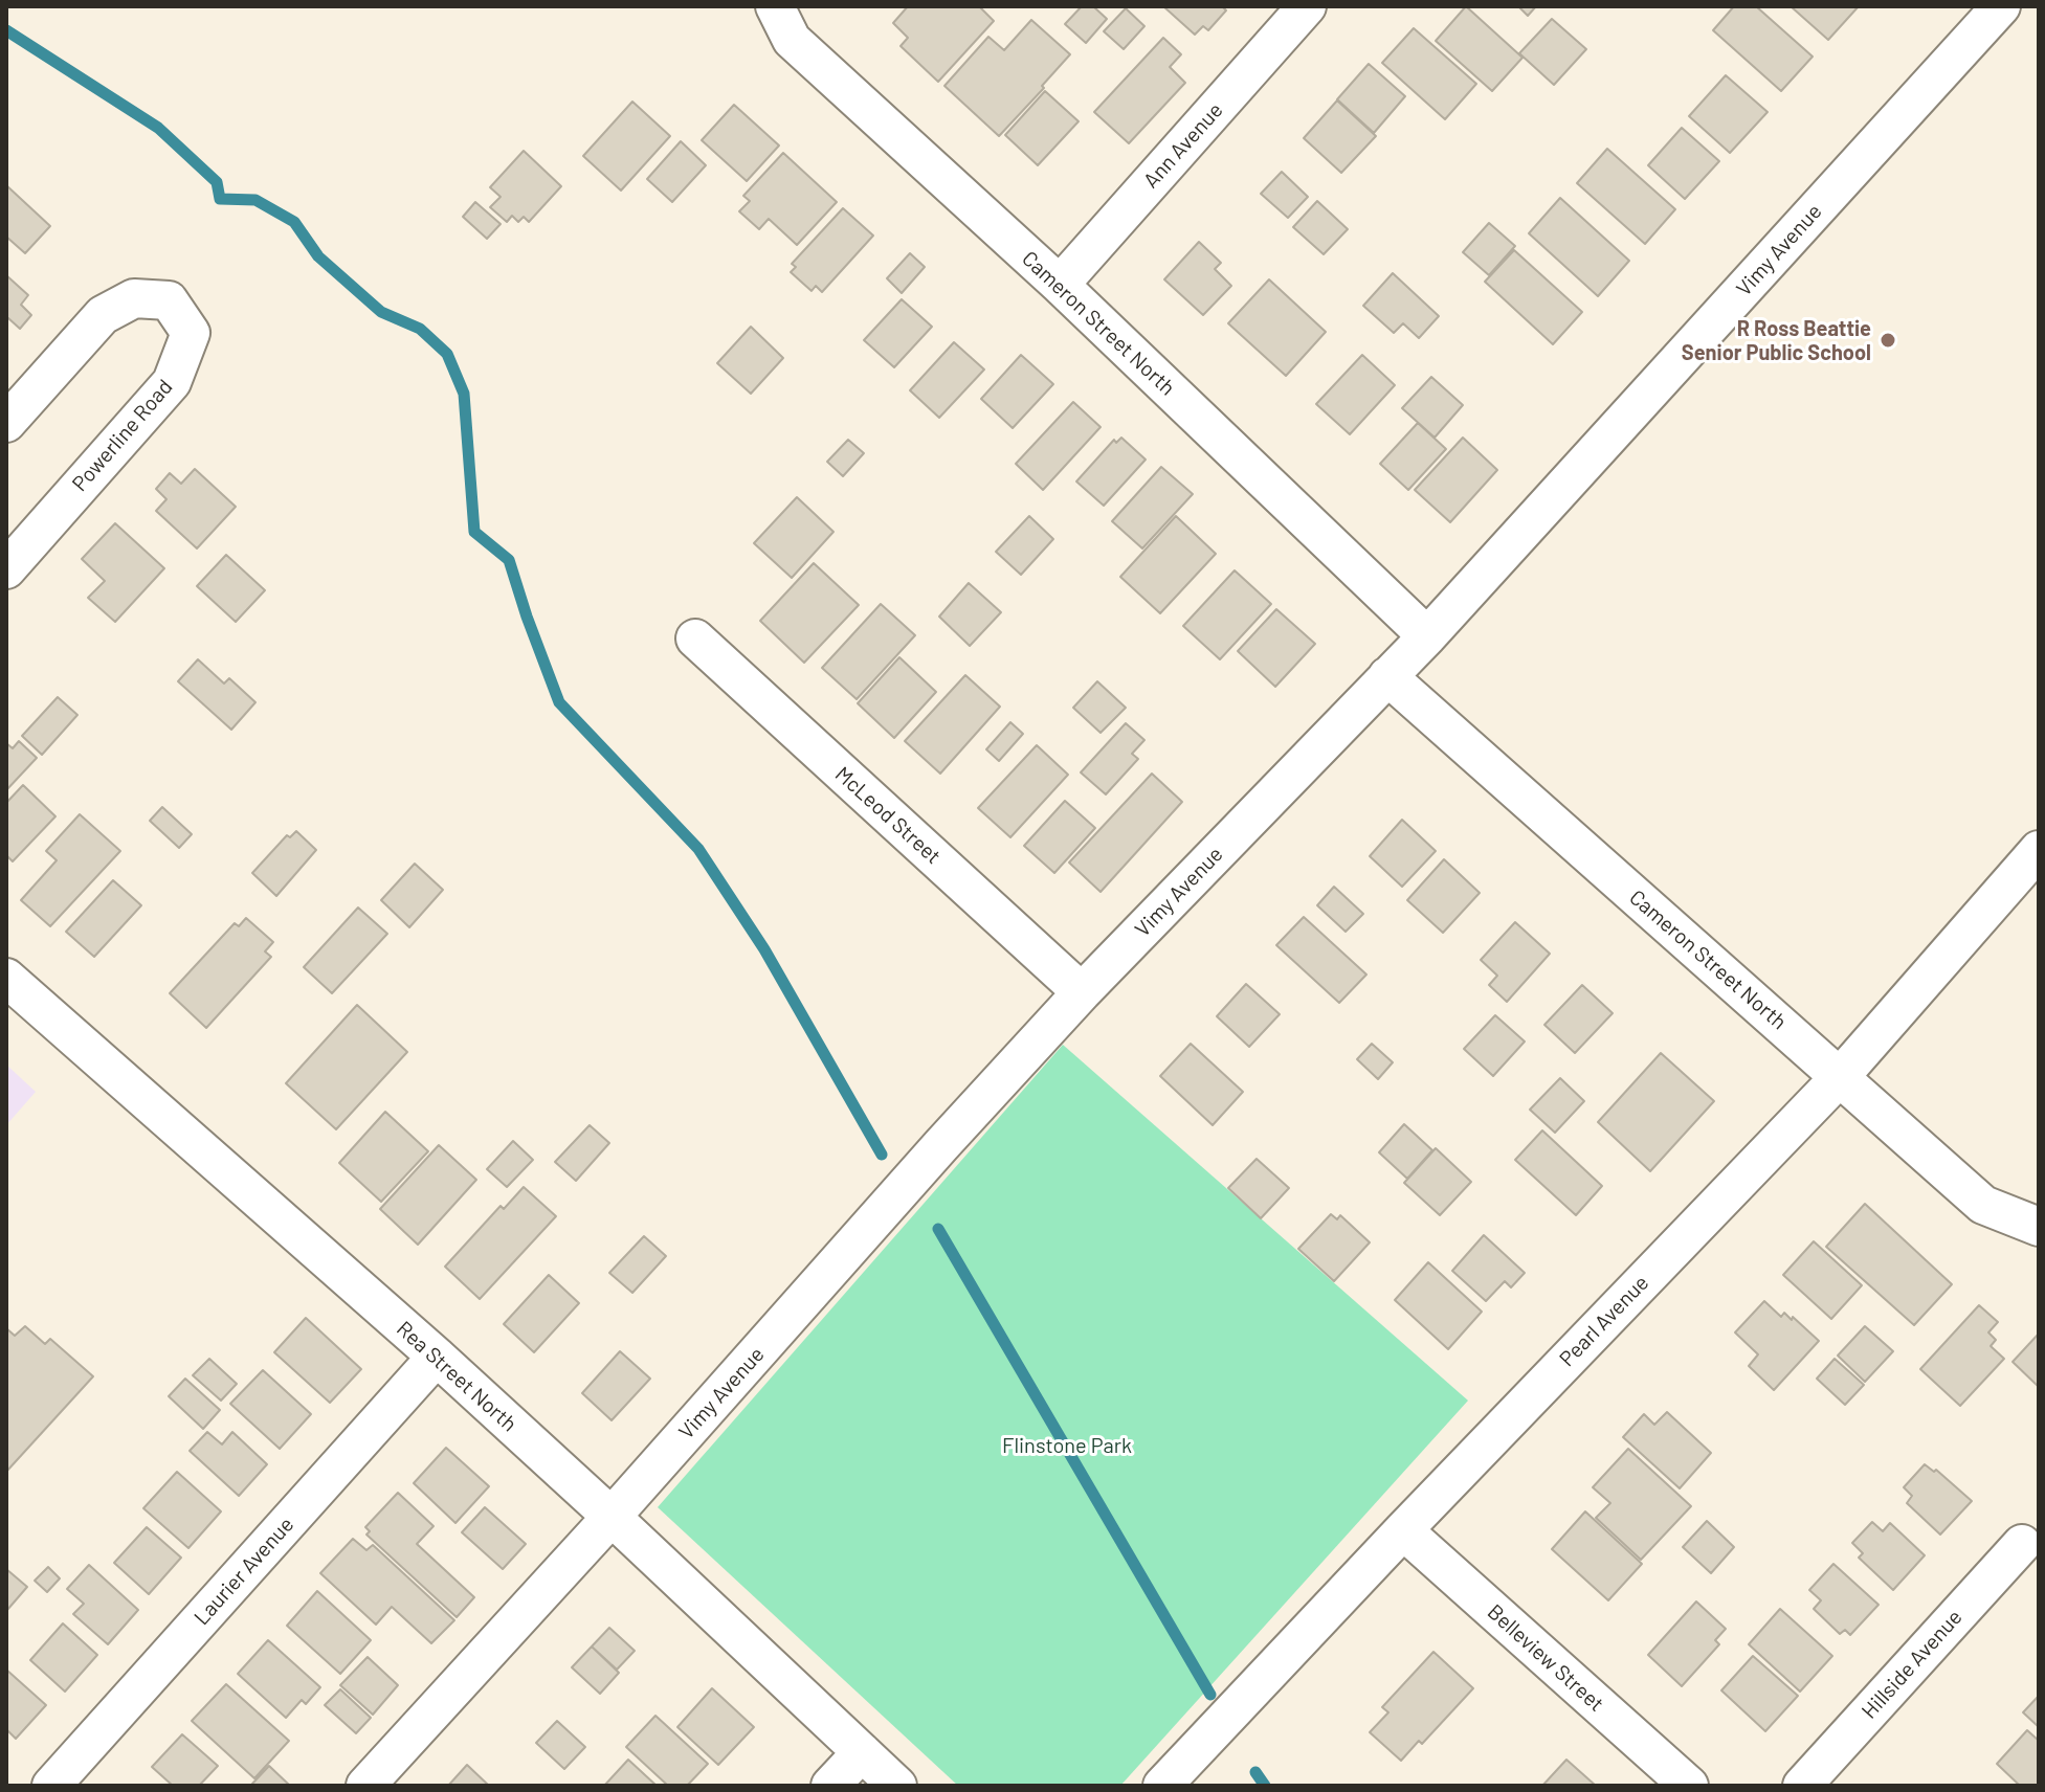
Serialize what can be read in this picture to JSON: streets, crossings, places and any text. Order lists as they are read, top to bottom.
{
  "streets": {
    "street": [
      "Ann Avenue",
      "Vimy Avenue",
      "Cameron Street North",
      "Powerline Road",
      "McLeod Street",
      "Pearl Avenue",
      "Rea Street North",
      "Laurier Avenue",
      "Belleview Street",
      "Hillside Avenue"
    ]
  },
  "crossings": [
    ["Ann Avenue", "Cameron Street North"],
    ["Vimy Avenue", "Cameron Street North"],
    ["Vimy Avenue", "McLeod Street"],
    ["Vimy Avenue", "Rea Street North"],
    ["Cameron Street North", "Pearl Avenue"],
    ["Pearl Avenue", "Belleview Street"],
    ["Rea Street North", "Laurier Avenue"]
  ],
  "parks": ["Flinstone Park"],
  "places": ["R Ross Beattie Senior Public School"]
}
